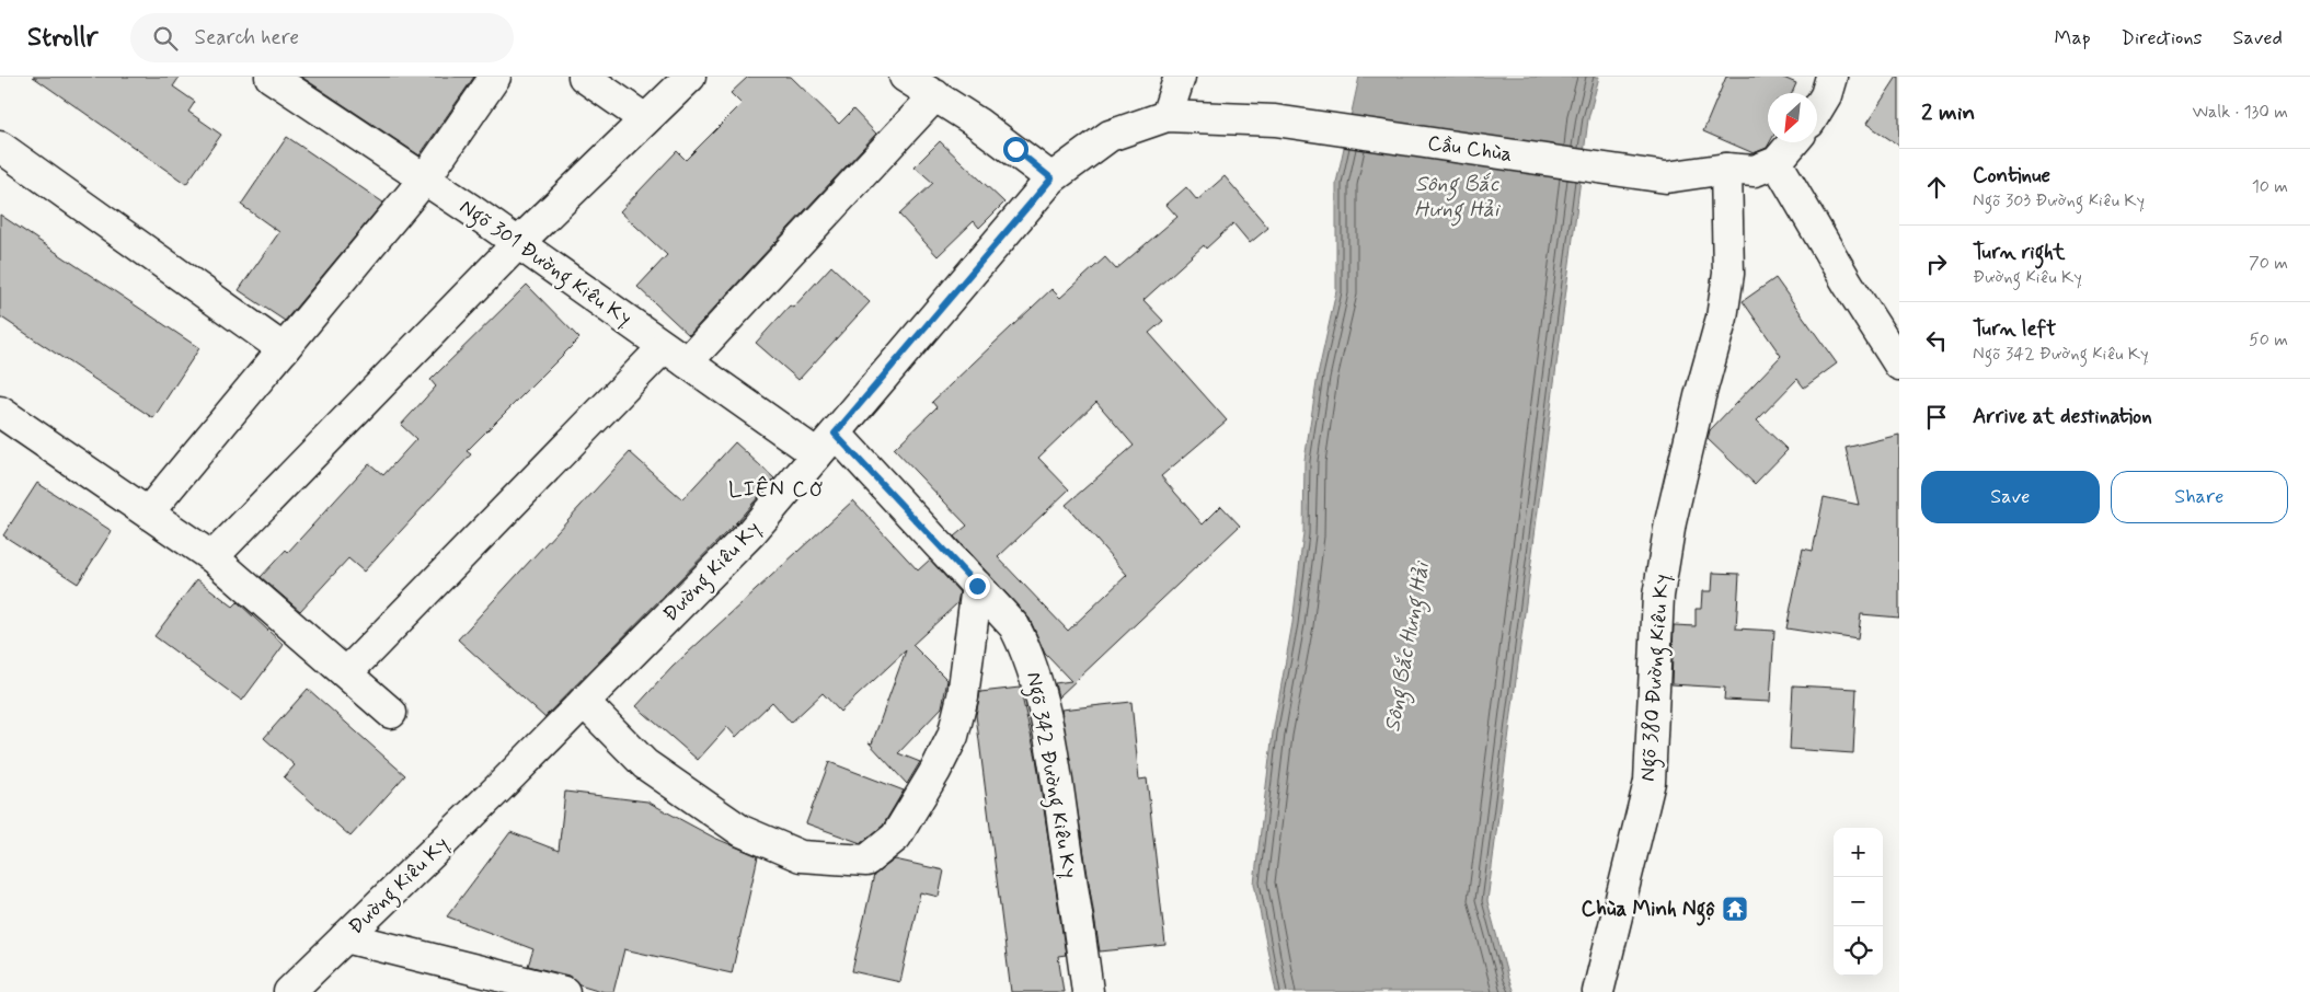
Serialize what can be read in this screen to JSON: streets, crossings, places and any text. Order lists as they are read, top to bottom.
{
  "streets": {
    "street": [
      "Cầu Chùa",
      "Ngõ 301 Đường Kiêu Kỵ",
      "Đường Kiêu Kỵ",
      "Ngõ 380 Đường Kiêu Kỵ",
      "Ngõ 342 Đường Kiêu Kỵ"
    ]
  },
  "crossings": [
    ["Cầu Chùa", "Đường Kiêu Kỵ"],
    ["Cầu Chùa", "Ngõ 380 Đường Kiêu Kỵ"],
    ["Ngõ 301 Đường Kiêu Kỵ", "Đường Kiêu Kỵ"],
    ["Ngõ 301 Đường Kiêu Kỵ", "Ngõ 342 Đường Kiêu Kỵ"],
    ["Đường Kiêu Kỵ", "Ngõ 342 Đường Kiêu Kỵ"]
  ],
  "districts": ["LIÊN CƠ"],
  "water": ["Sông Bắc Hưng Hải"],
  "places": {
    "temple": ["Chùa Minh Ngộ"]
  },
  "north": "bottom left",
  "page": {
    "header": "Strollr",
    "search": "Search here",
    "nav": ["Map", "Directions", "Saved"],
    "heading": ["2 min", "Walk · 130 m"],
    "list": [
      ["Continue", "Ngõ 303 Đường Kiêu Kỵ", "10 m"],
      ["Turn right", "Đường Kiêu Kỵ", "70 m"],
      ["Turn left", "Ngõ 342 Đường Kiêu Kỵ", "50 m"],
      "Arrive at destination"
    ],
    "buttons": ["Save", "Share"],
    "map_buttons": ["+", "−"]
  }
}
